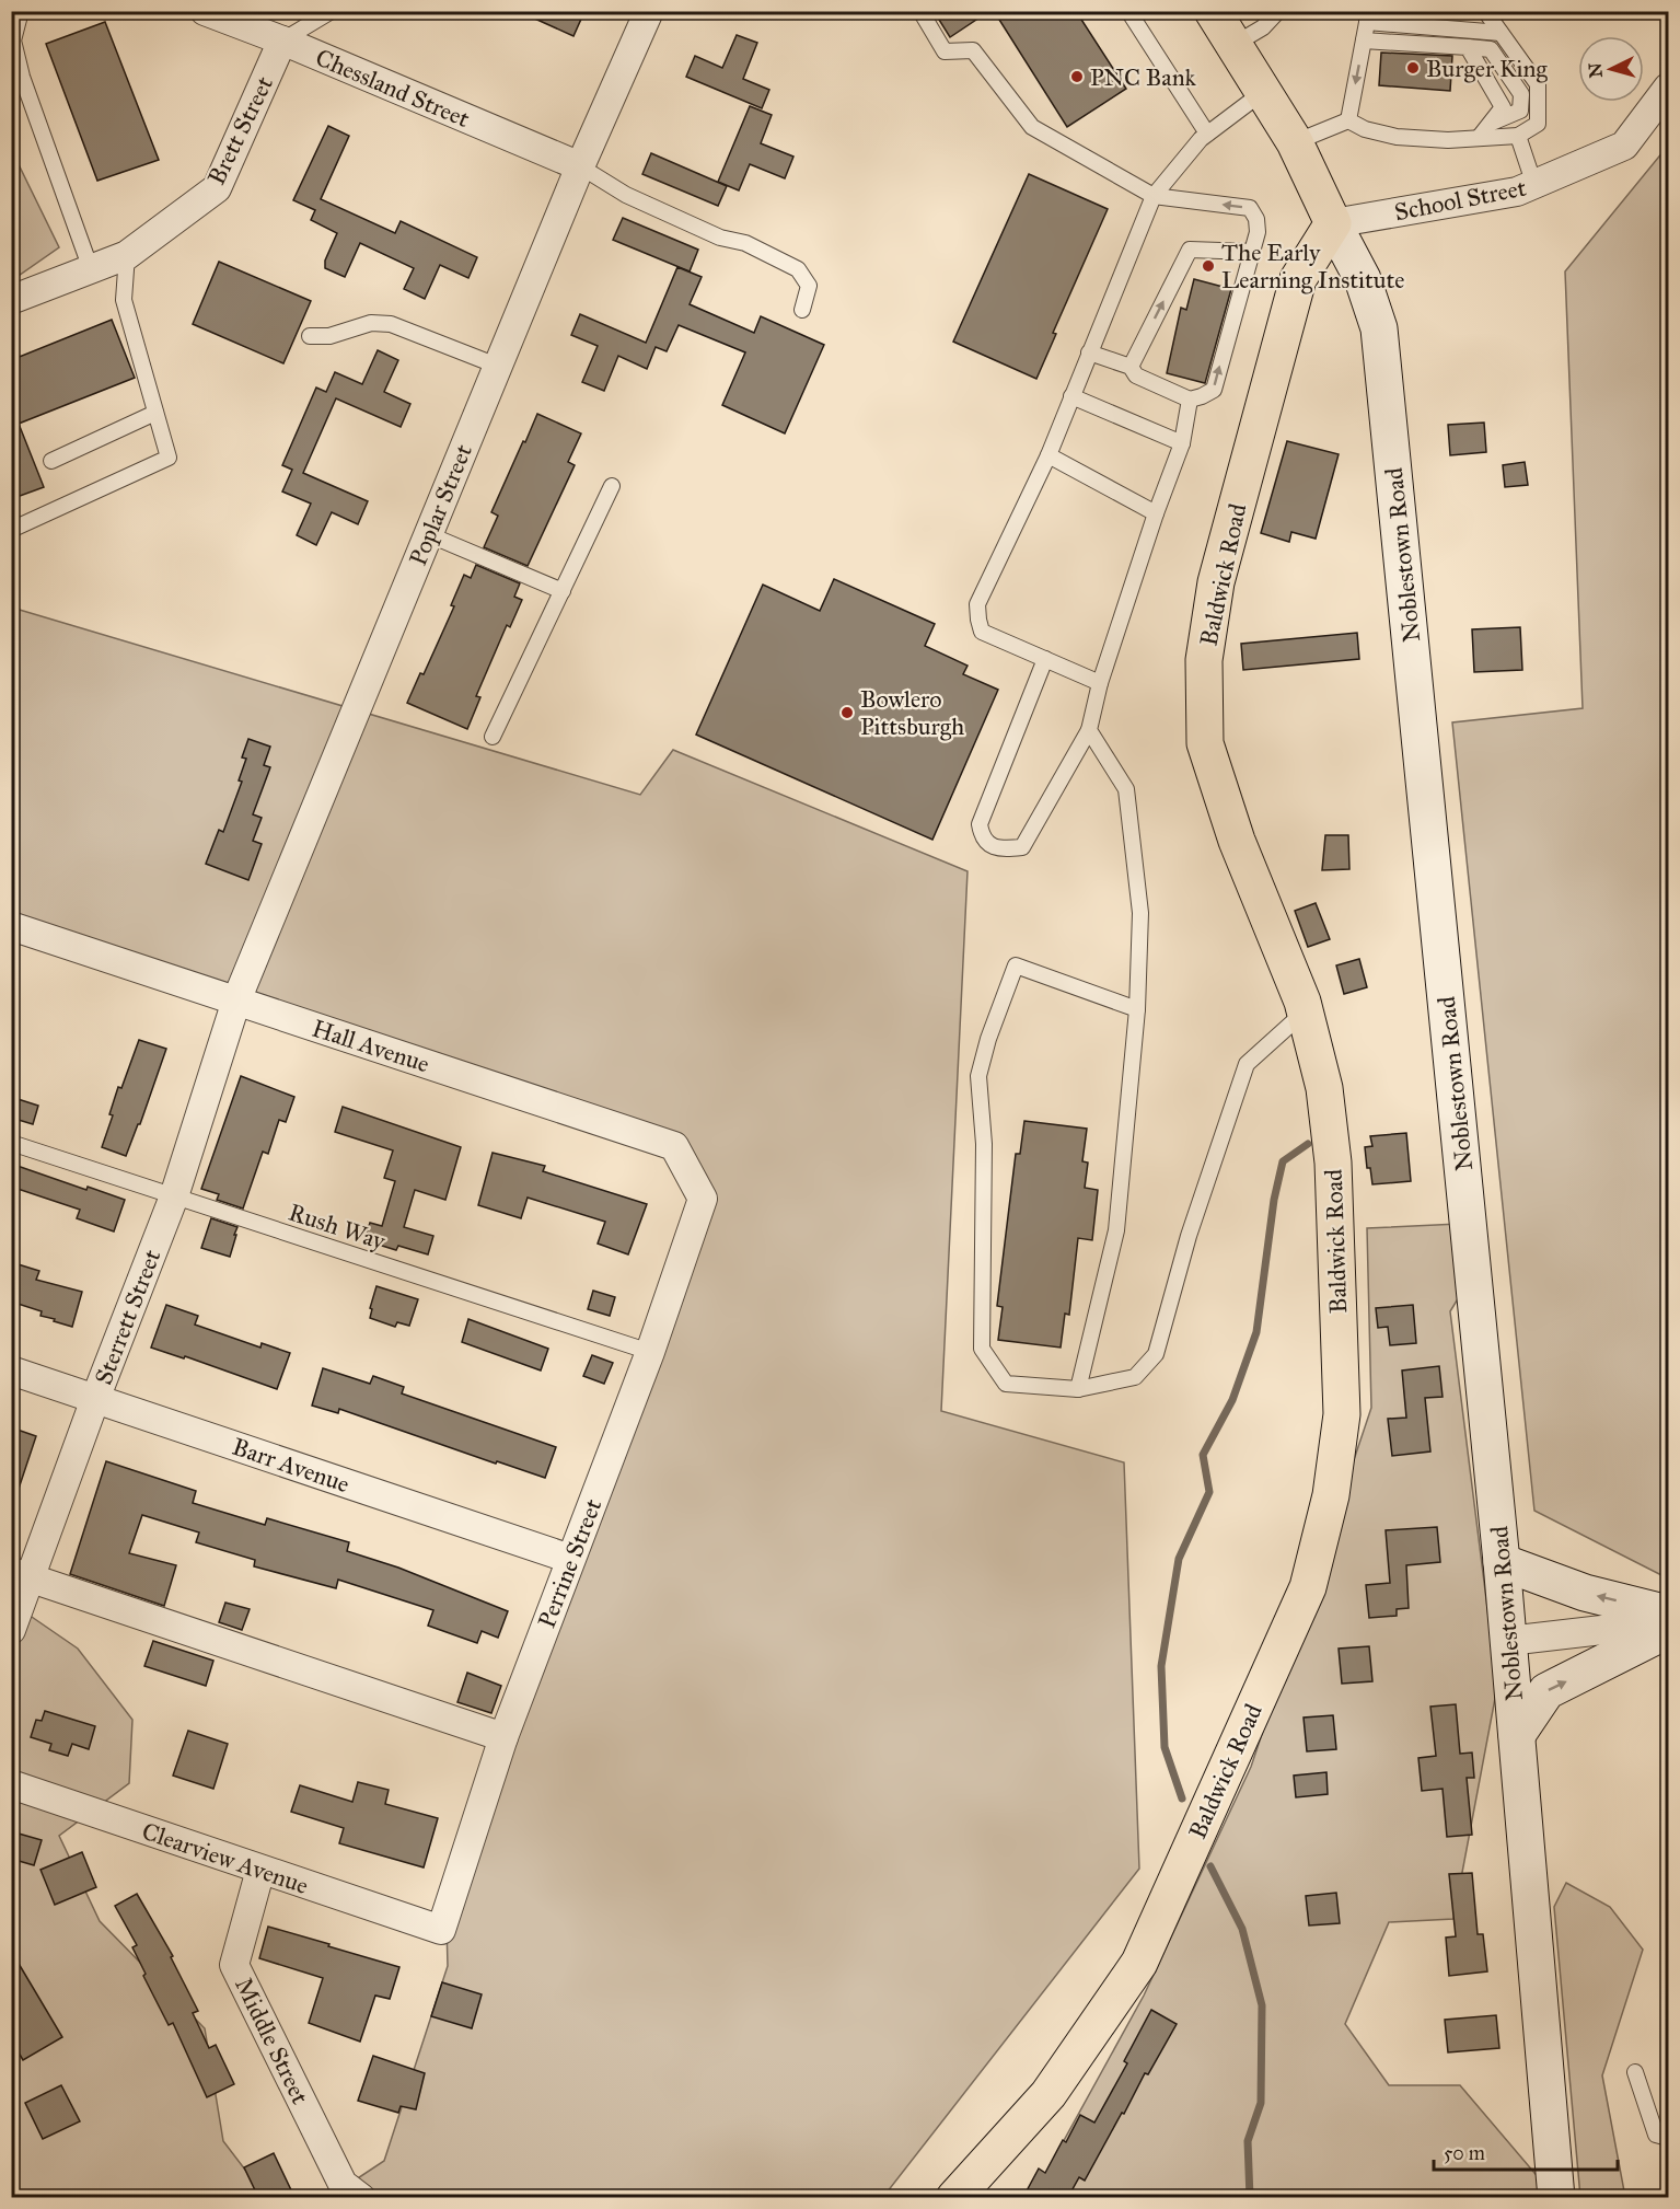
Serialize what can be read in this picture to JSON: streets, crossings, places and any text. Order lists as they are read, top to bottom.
{
  "streets": {
    "main road": ["Noblestown Road", "Baldwick Road"],
    "street": [
      "Chessland Street",
      "Brett Street",
      "School Street",
      "Poplar Street",
      "Hall Avenue",
      "Sterrett Street",
      "Barr Avenue",
      "Perrine Street",
      "Clearview Avenue",
      "Middle Street"
    ],
    "lane": ["Rush Way"]
  },
  "crossings": [
    ["Chessland Street", "Brett Street"],
    ["Chessland Street", "Poplar Street"],
    ["School Street", "Noblestown Road"],
    ["School Street", "Baldwick Road"],
    ["Poplar Street", "Hall Avenue"],
    ["Poplar Street", "Sterrett Street"],
    ["Noblestown Road", "Baldwick Road"],
    ["Hall Avenue", "Sterrett Street"],
    ["Hall Avenue", "Perrine Street"],
    ["Rush Way", "Sterrett Street"],
    ["Rush Way", "Perrine Street"],
    ["Sterrett Street", "Barr Avenue"],
    ["Barr Avenue", "Perrine Street"],
    ["Perrine Street", "Clearview Avenue"],
    ["Clearview Avenue", "Middle Street"]
  ],
  "places": [
    "Burger King",
    "PNC Bank",
    "The Early Learning Institute",
    "Bowlero Pittsburgh"
  ],
  "scale_bar": "50 m",
  "north": "left"
}
